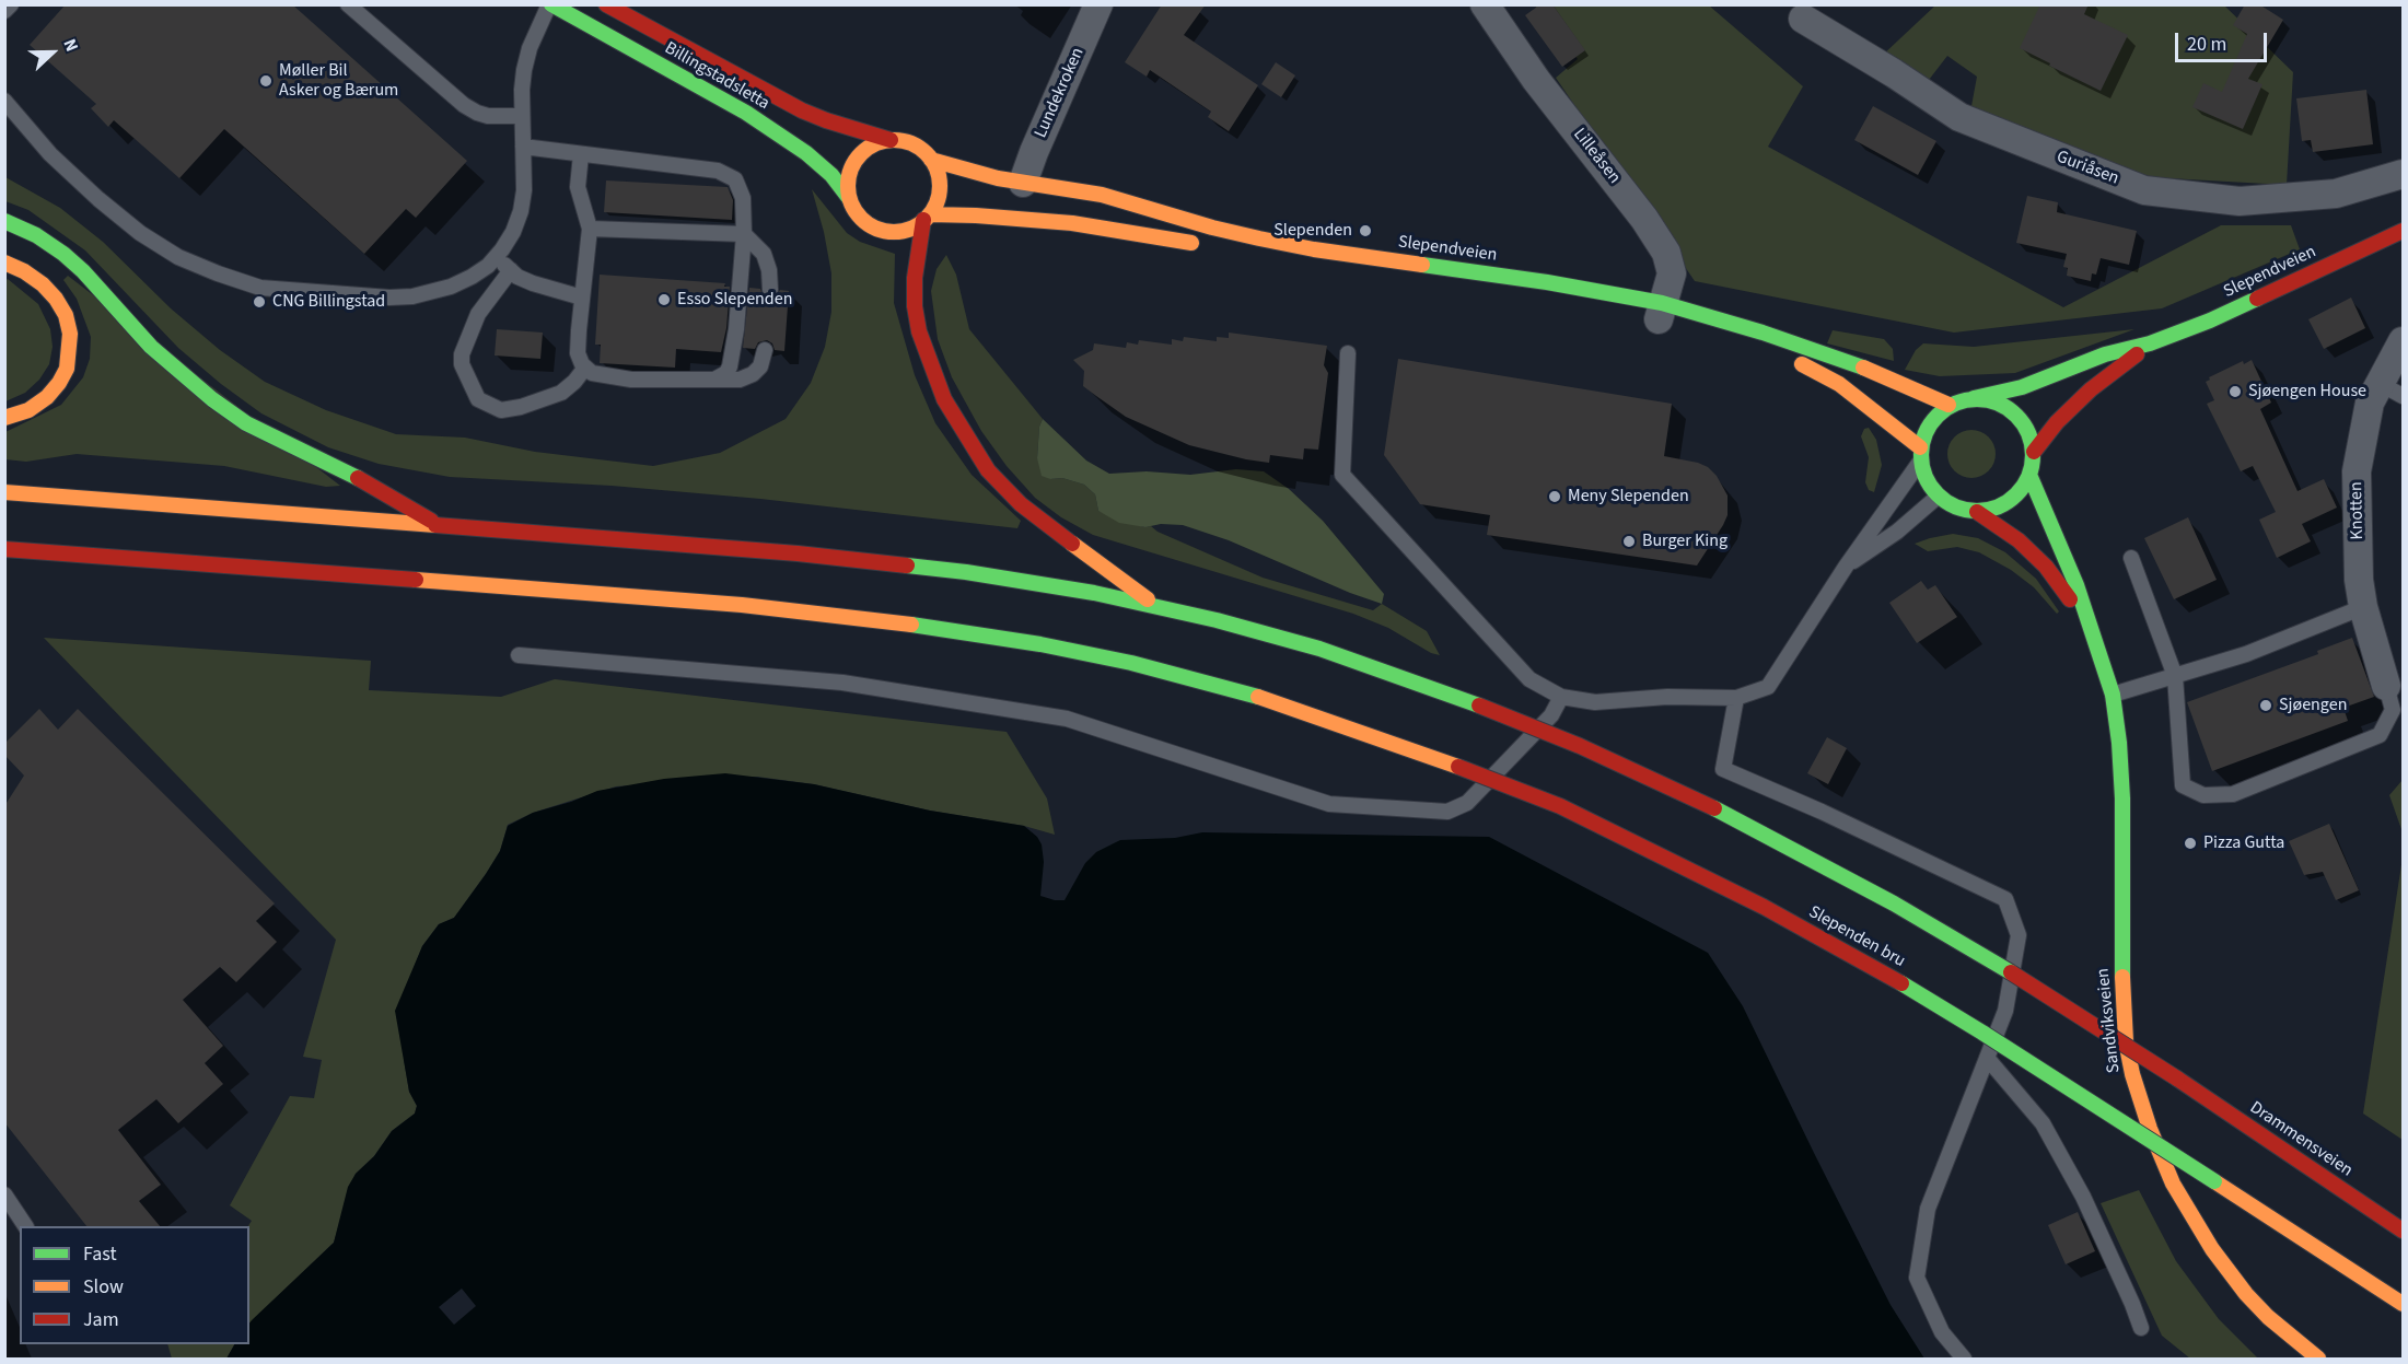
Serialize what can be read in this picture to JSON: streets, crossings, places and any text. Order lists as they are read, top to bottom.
{
  "streets": {
    "main road": [
      "Billingstadsletta",
      "Slependveien",
      "Slependen bru",
      "Sandviksveien",
      "Drammensveien"
    ],
    "street": [
      "Lundekroken",
      "Lilleåsen",
      "Guriåsen",
      "Knotten"
    ]
  },
  "crossings": [
    ["Billingstadsletta", "Slependveien"],
    ["Lundekroken", "Slependveien"],
    ["Lilleåsen", "Slependveien"],
    ["Slependveien", "Sandviksveien"]
  ],
  "places": [
    "Møller Bil Asker og Bærum",
    "Slependen",
    "Esso Slependen",
    "CNG Billingstad",
    "Sjøengen House",
    "Meny Slependen",
    "Burger King",
    "Sjøengen",
    "Pizza Gutta"
  ],
  "legend": ["Fast", "Slow", "Jam"],
  "scale_bar": "20 m",
  "north": "right"
}
